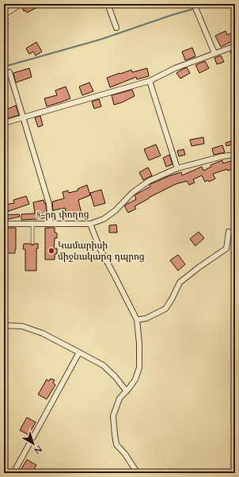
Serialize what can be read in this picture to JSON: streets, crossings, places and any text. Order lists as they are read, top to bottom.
{
  "streets": {
    "street": ["8-րդ փողոց"]
  },
  "places": ["Կամարիսի միջնակարգ դպրոց"],
  "north": "bottom right"
}
